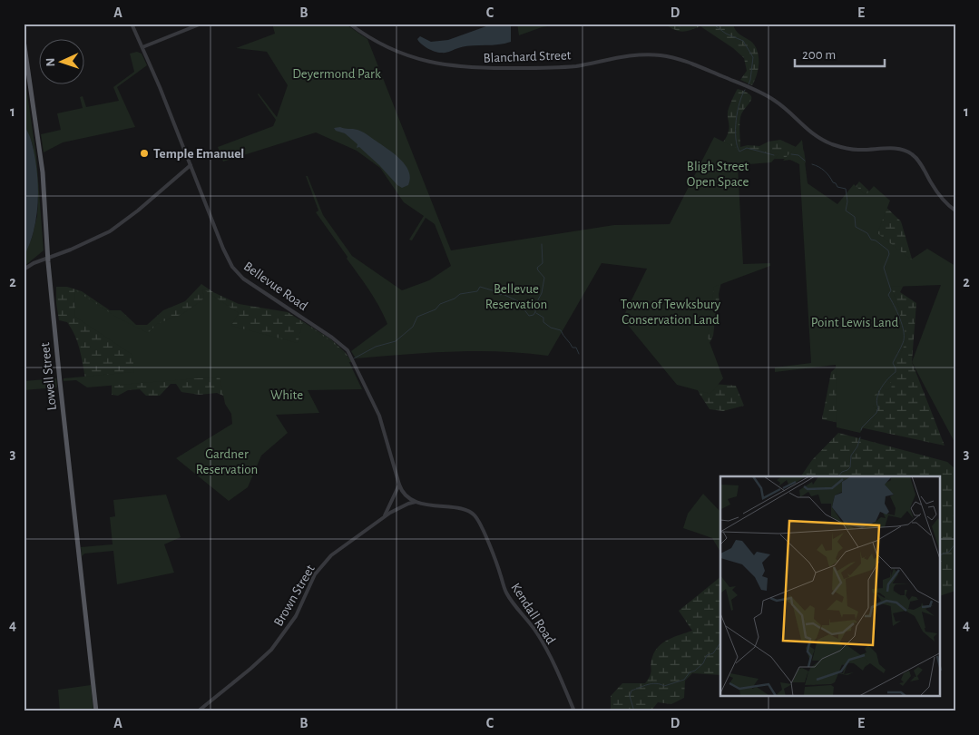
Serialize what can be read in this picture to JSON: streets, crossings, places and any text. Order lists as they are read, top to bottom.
{
  "streets": {
    "main road": ["Lowell Street"],
    "street": [
      "Blanchard Street",
      "Bellevue Road",
      "Brown Street",
      "Kendall Road"
    ]
  },
  "crossings": [
    ["Bellevue Road", "Brown Street"],
    ["Bellevue Road", "Kendall Road"],
    ["Brown Street", "Kendall Road"]
  ],
  "parks": [
    "Deyermond Park",
    "Bligh Street Open Space",
    "Bellevue Reservation",
    "Town of Tewksbury Conservation Land",
    "Point Lewis Land",
    "White",
    "Gardner Reservation"
  ],
  "places": ["Temple Emanuel"],
  "scale_bar": "200 m",
  "north": "left",
  "grid": {
    "columns": [
      "A",
      "B",
      "C",
      "D",
      "E"
    ],
    "rows": [
      "1",
      "2",
      "3",
      "4"
    ]
  }
}
